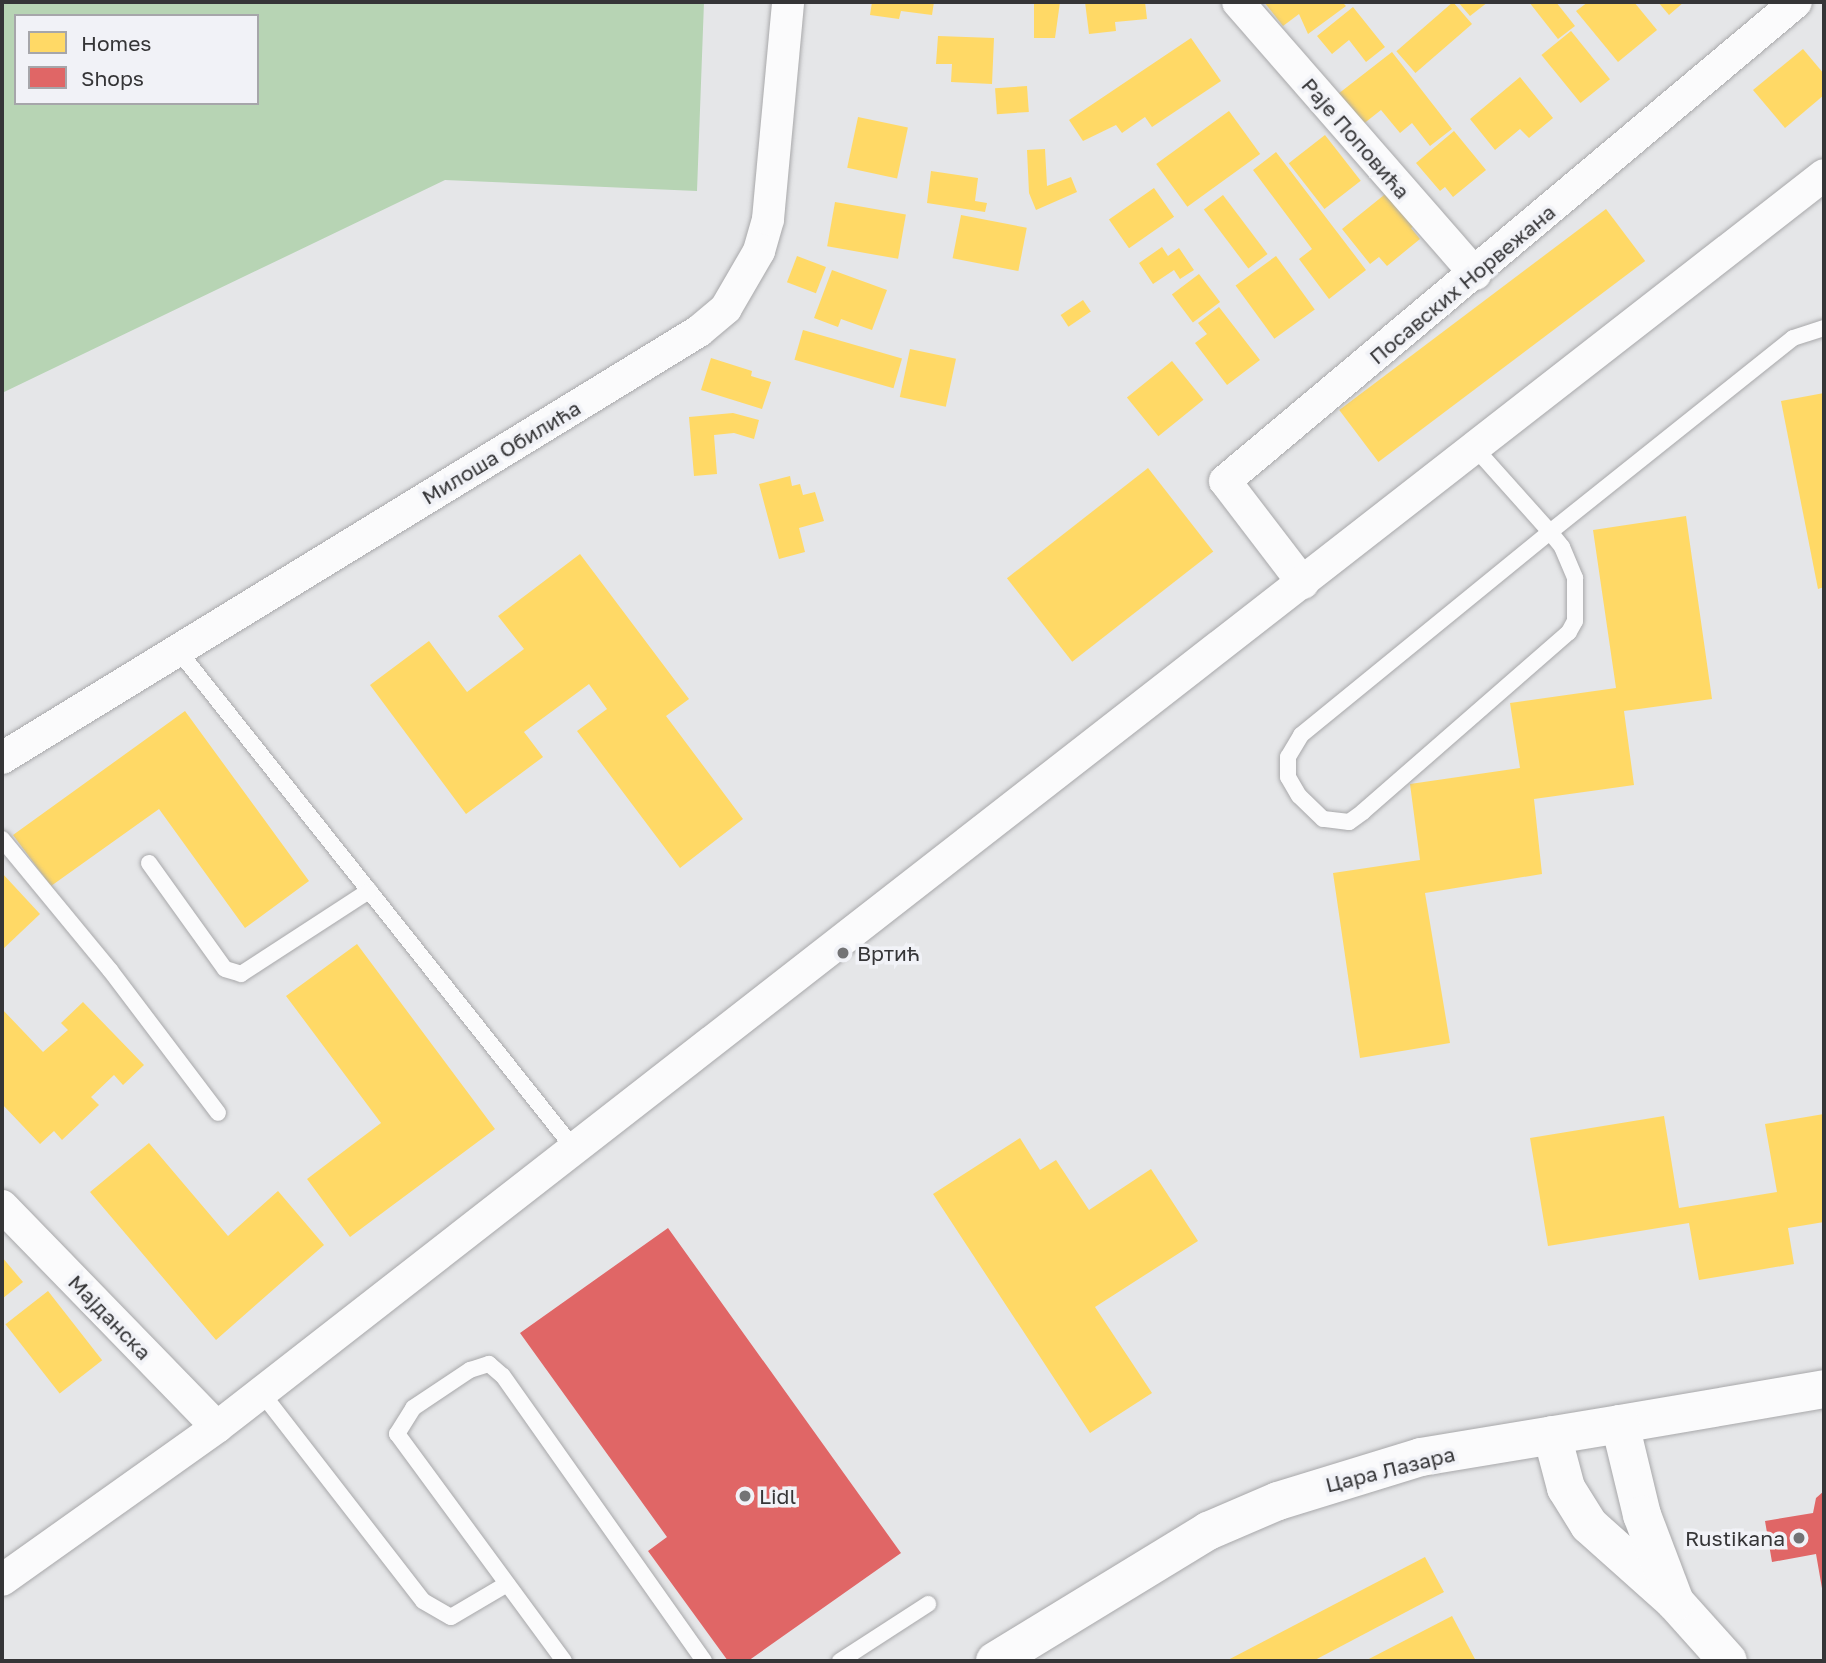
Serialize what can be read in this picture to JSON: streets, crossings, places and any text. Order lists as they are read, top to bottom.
{
  "streets": {
    "main road": ["Цара Лазара"],
    "street": [
      "Раје Поповића",
      "Посавских Норвежана",
      "Милоша Обилића",
      "Мајданска"
    ]
  },
  "crossings": [
    ["Раје Поповића", "Посавских Норвежана"]
  ],
  "places": ["Вртић", "Lidl", "Rustikana"],
  "legend": ["Homes", "Shops"]
}
